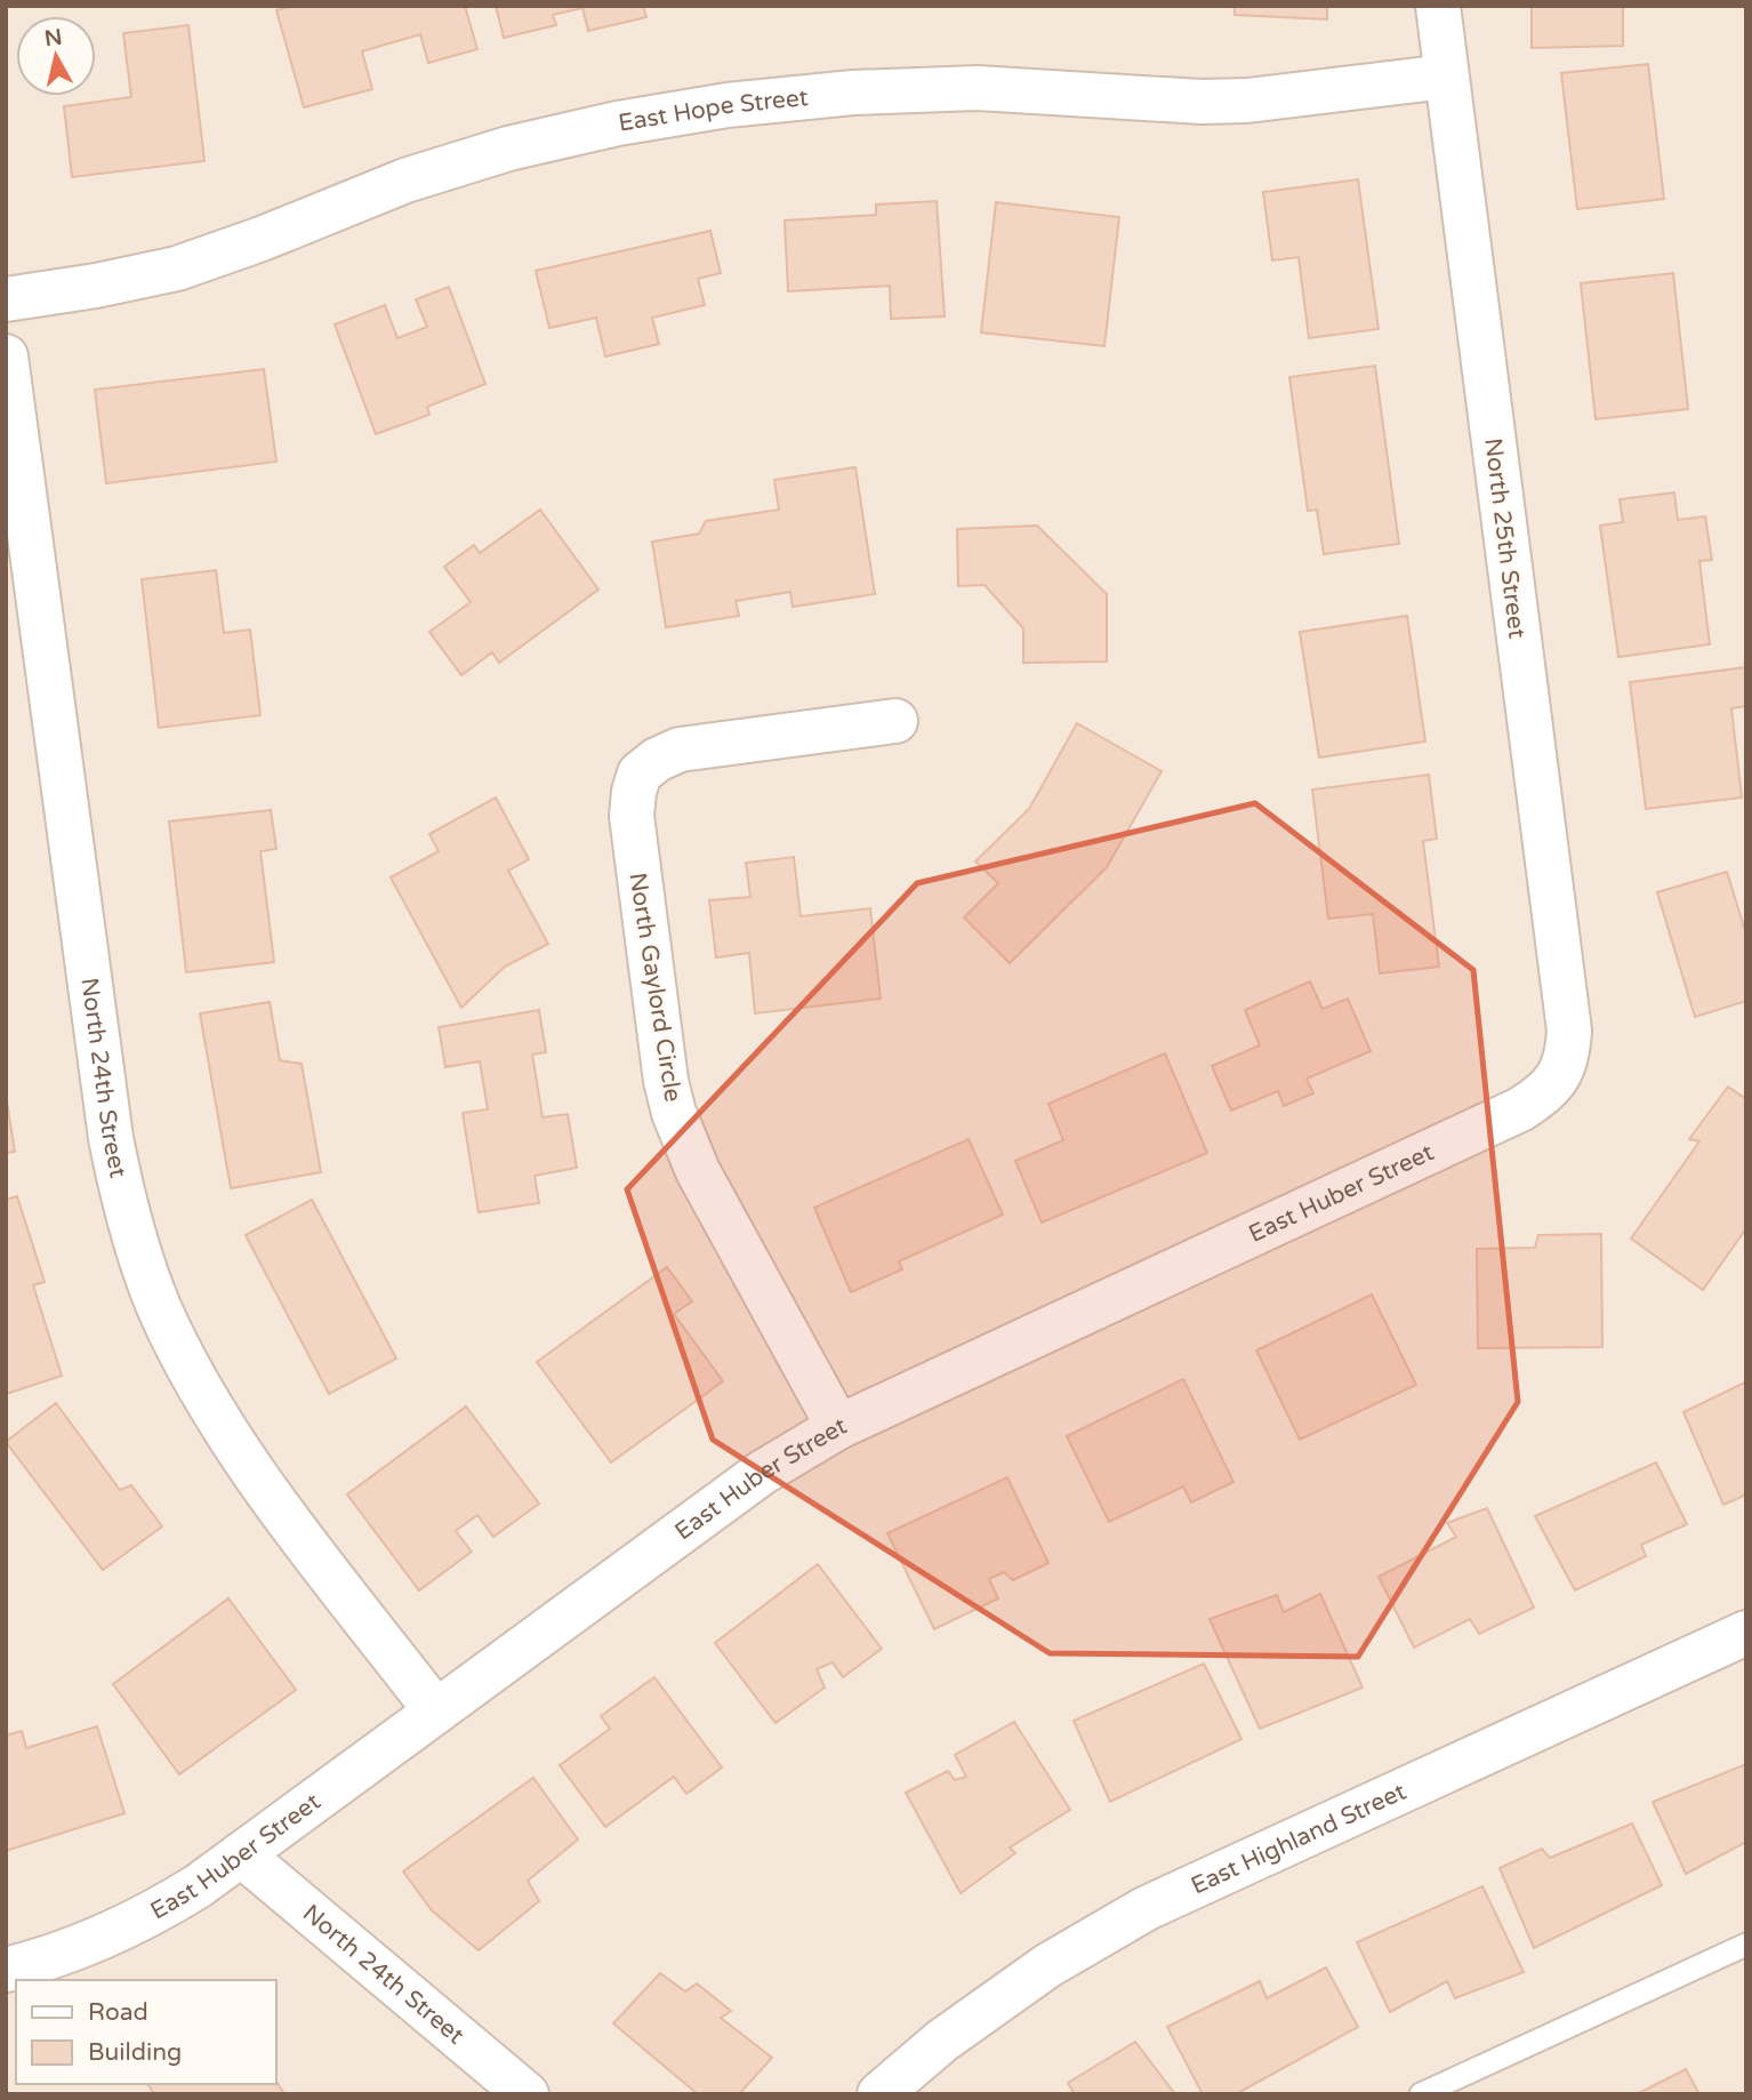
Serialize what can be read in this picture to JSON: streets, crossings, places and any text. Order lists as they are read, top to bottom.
{
  "streets": {
    "street": [
      "East Hope Street",
      "North 25th Street",
      "North Gaylord Circle",
      "North 24th Street",
      "East Huber Street",
      "East Highland Street"
    ]
  },
  "crossings": [
    ["East Hope Street", "North 25th Street"],
    ["North 25th Street", "East Huber Street"],
    ["North Gaylord Circle", "East Huber Street"],
    ["North 24th Street", "East Huber Street"]
  ],
  "legend": ["Road", "Building"],
  "north": "top"
}
